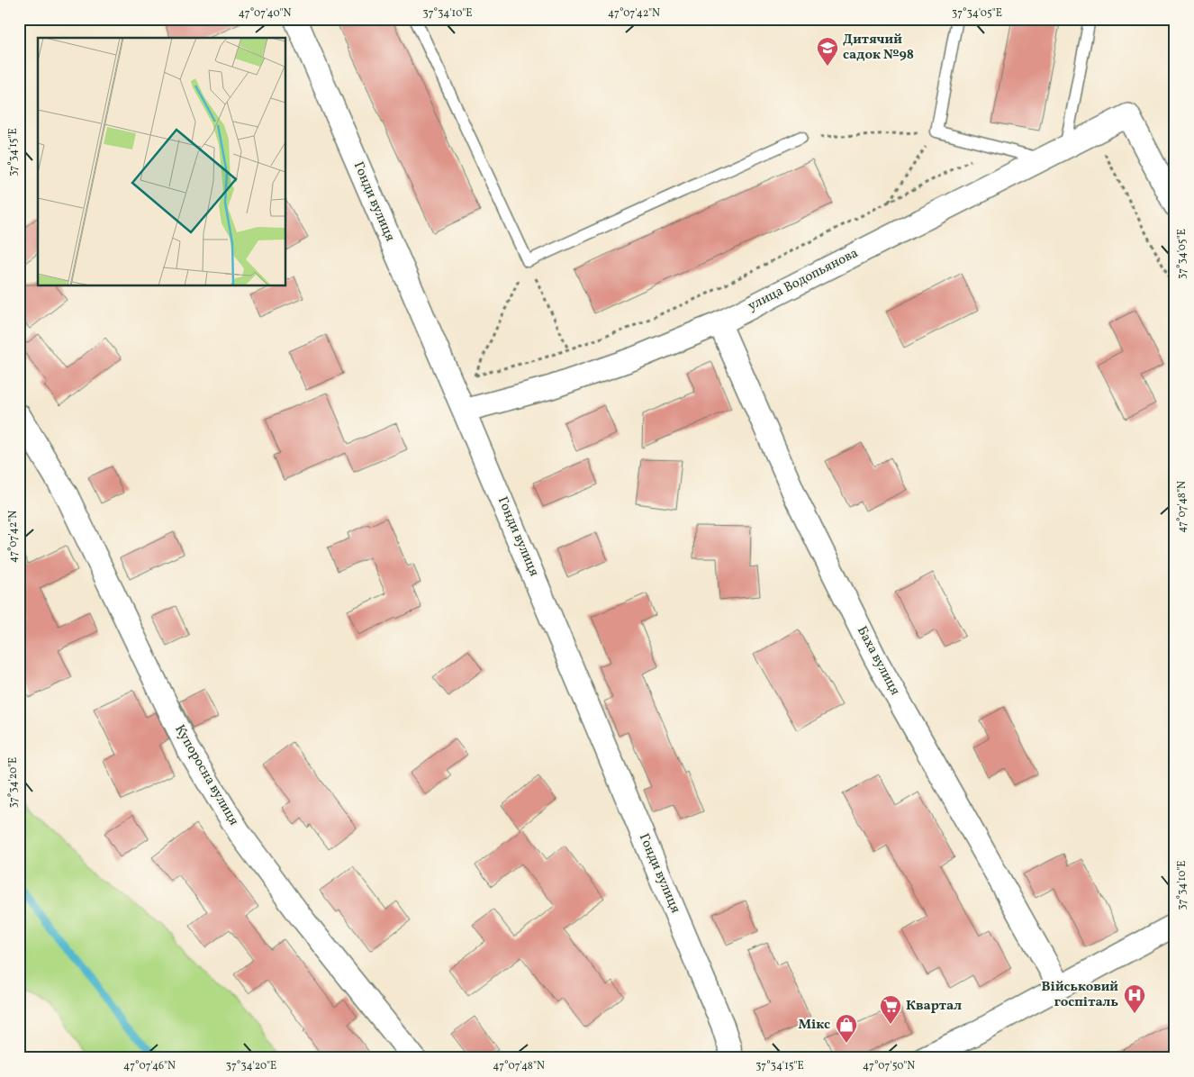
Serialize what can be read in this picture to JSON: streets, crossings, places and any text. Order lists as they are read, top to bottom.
{
  "streets": {
    "street": [
      "Гонди вулиця",
      "улица Водопьянова",
      "Баха вулиця",
      "Купоросна вулиця"
    ]
  },
  "crossings": [
    ["Гонди вулиця", "улица Водопьянова"],
    ["улица Водопьянова", "Баха вулиця"]
  ],
  "places": {
    "school or university": ["Дитячий садок №98"],
    "hospital": ["Військовий госпіталь"],
    "supermarket": ["Квартал"],
    "shop": ["Мікс"]
  },
  "coordinates": [
    "47°07'40\"N",
    "37°34'10\"E",
    "47°07'42\"N",
    "37°34'05\"E",
    "37°34'15\"E",
    "47°07'48\"N",
    "37°34'20\"E",
    "47°07'46\"N",
    "47°07'50\"N"
  ]
}
